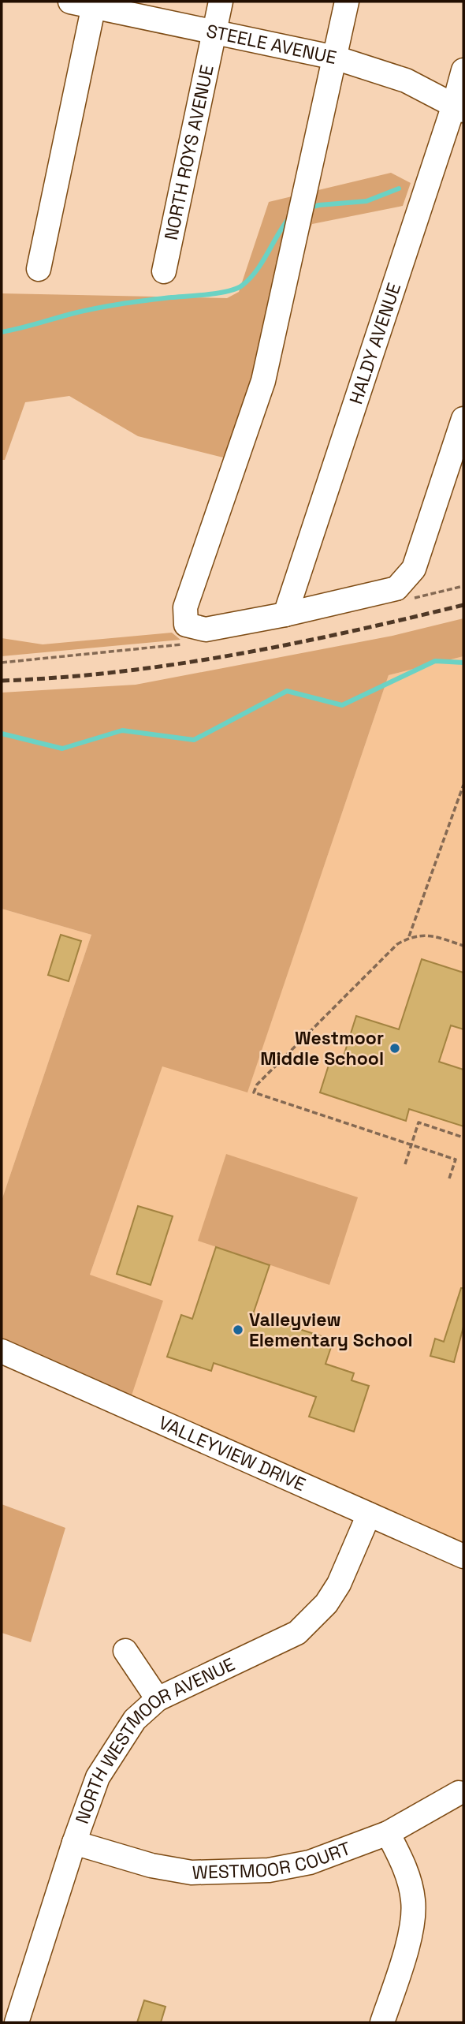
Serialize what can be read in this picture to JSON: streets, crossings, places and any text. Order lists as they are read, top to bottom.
{
  "streets": {
    "street": [
      "STEELE AVENUE",
      "NORTH ROYS AVENUE",
      "HALDY AVENUE",
      "VALLEYVIEW DRIVE",
      "NORTH WESTMOOR AVENUE",
      "WESTMOOR COURT"
    ]
  },
  "crossings": [
    ["STEELE AVENUE", "NORTH ROYS AVENUE"],
    ["STEELE AVENUE", "HALDY AVENUE"],
    ["VALLEYVIEW DRIVE", "NORTH WESTMOOR AVENUE"],
    ["NORTH WESTMOOR AVENUE", "WESTMOOR COURT"]
  ],
  "places": ["Westmoor Middle School", "Valleyview Elementary School"]
}
